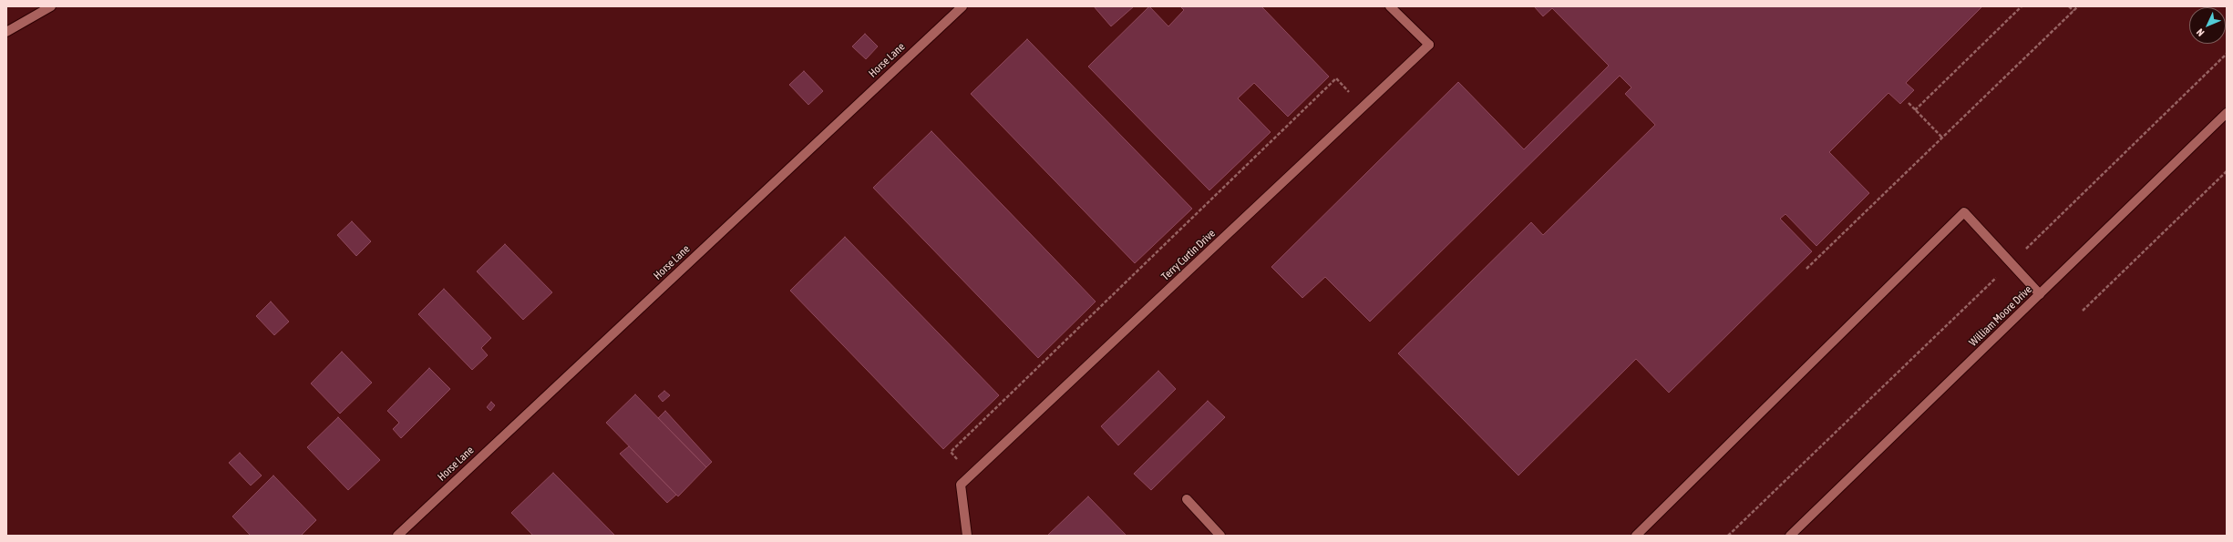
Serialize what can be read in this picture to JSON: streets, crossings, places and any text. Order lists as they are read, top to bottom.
{
  "streets": {
    "street": ["Horse Lane", "Terry Curtin Drive", "William Moore Drive"]
  },
  "north": "bottom left"
}
